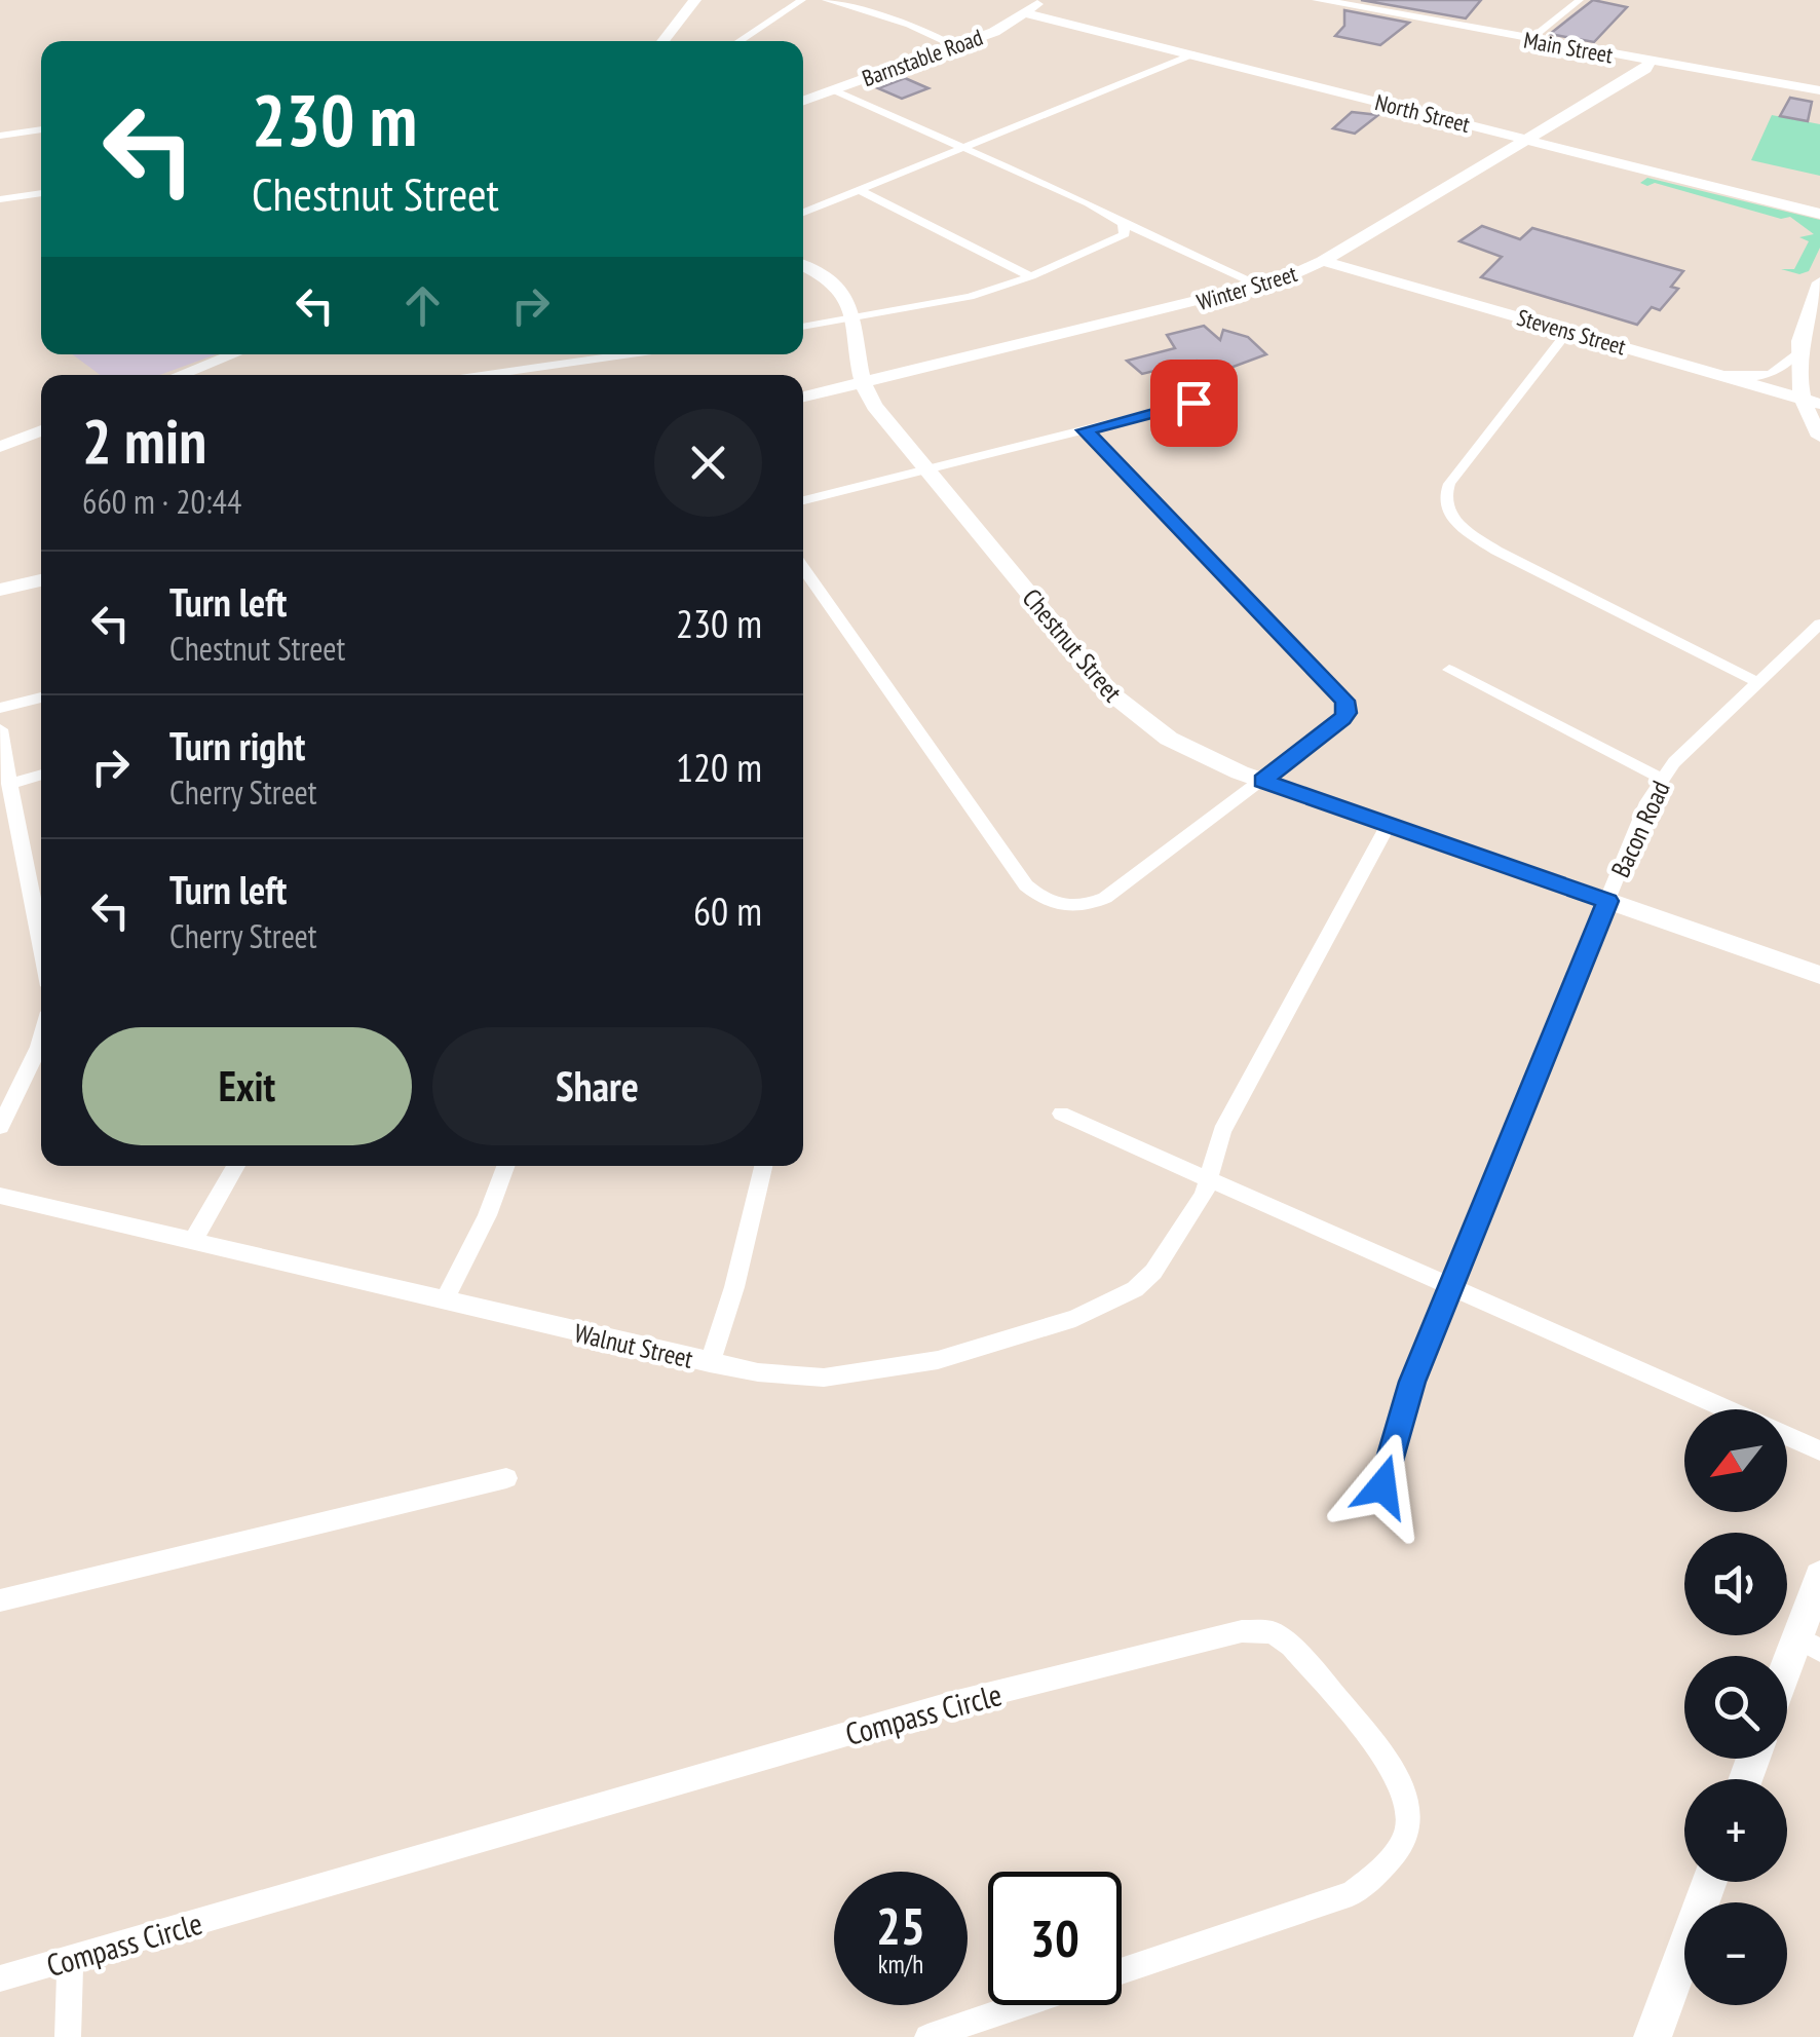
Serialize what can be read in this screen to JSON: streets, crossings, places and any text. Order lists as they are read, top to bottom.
{
  "streets": {
    "street": [
      "Main Street",
      "Barnstable Road",
      "North Street",
      "Winter Street",
      "Stevens Street",
      "Chestnut Street",
      "Bacon Road",
      "Walnut Street",
      "Compass Circle"
    ]
  },
  "crossings": [
    ["Main Street", "Winter Street"],
    ["Barnstable Road", "North Street"],
    ["North Street", "Winter Street"],
    ["Winter Street", "Stevens Street"],
    ["Winter Street", "Chestnut Street"],
    ["Chestnut Street", "Bacon Road"],
    ["Chestnut Street", "Walnut Street"]
  ],
  "north": "bottom left",
  "page": {
    "turn": ["230 m", "Chestnut Street"],
    "heading": ["2 min", "660 m · 20:44"],
    "list": [
      {
        "name": "Turn left",
        "note": "Chestnut Street",
        "value": "230 m"
      },
      {
        "name": "Turn right",
        "note": "Cherry Street",
        "value": "120 m"
      },
      {
        "name": "Turn left",
        "note": "Cherry Street",
        "value": "60 m"
      }
    ],
    "buttons": ["Exit", "Share"],
    "map_buttons": ["+", "−"],
    "speed": "25 km/h",
    "limit": "30"
  }
}
